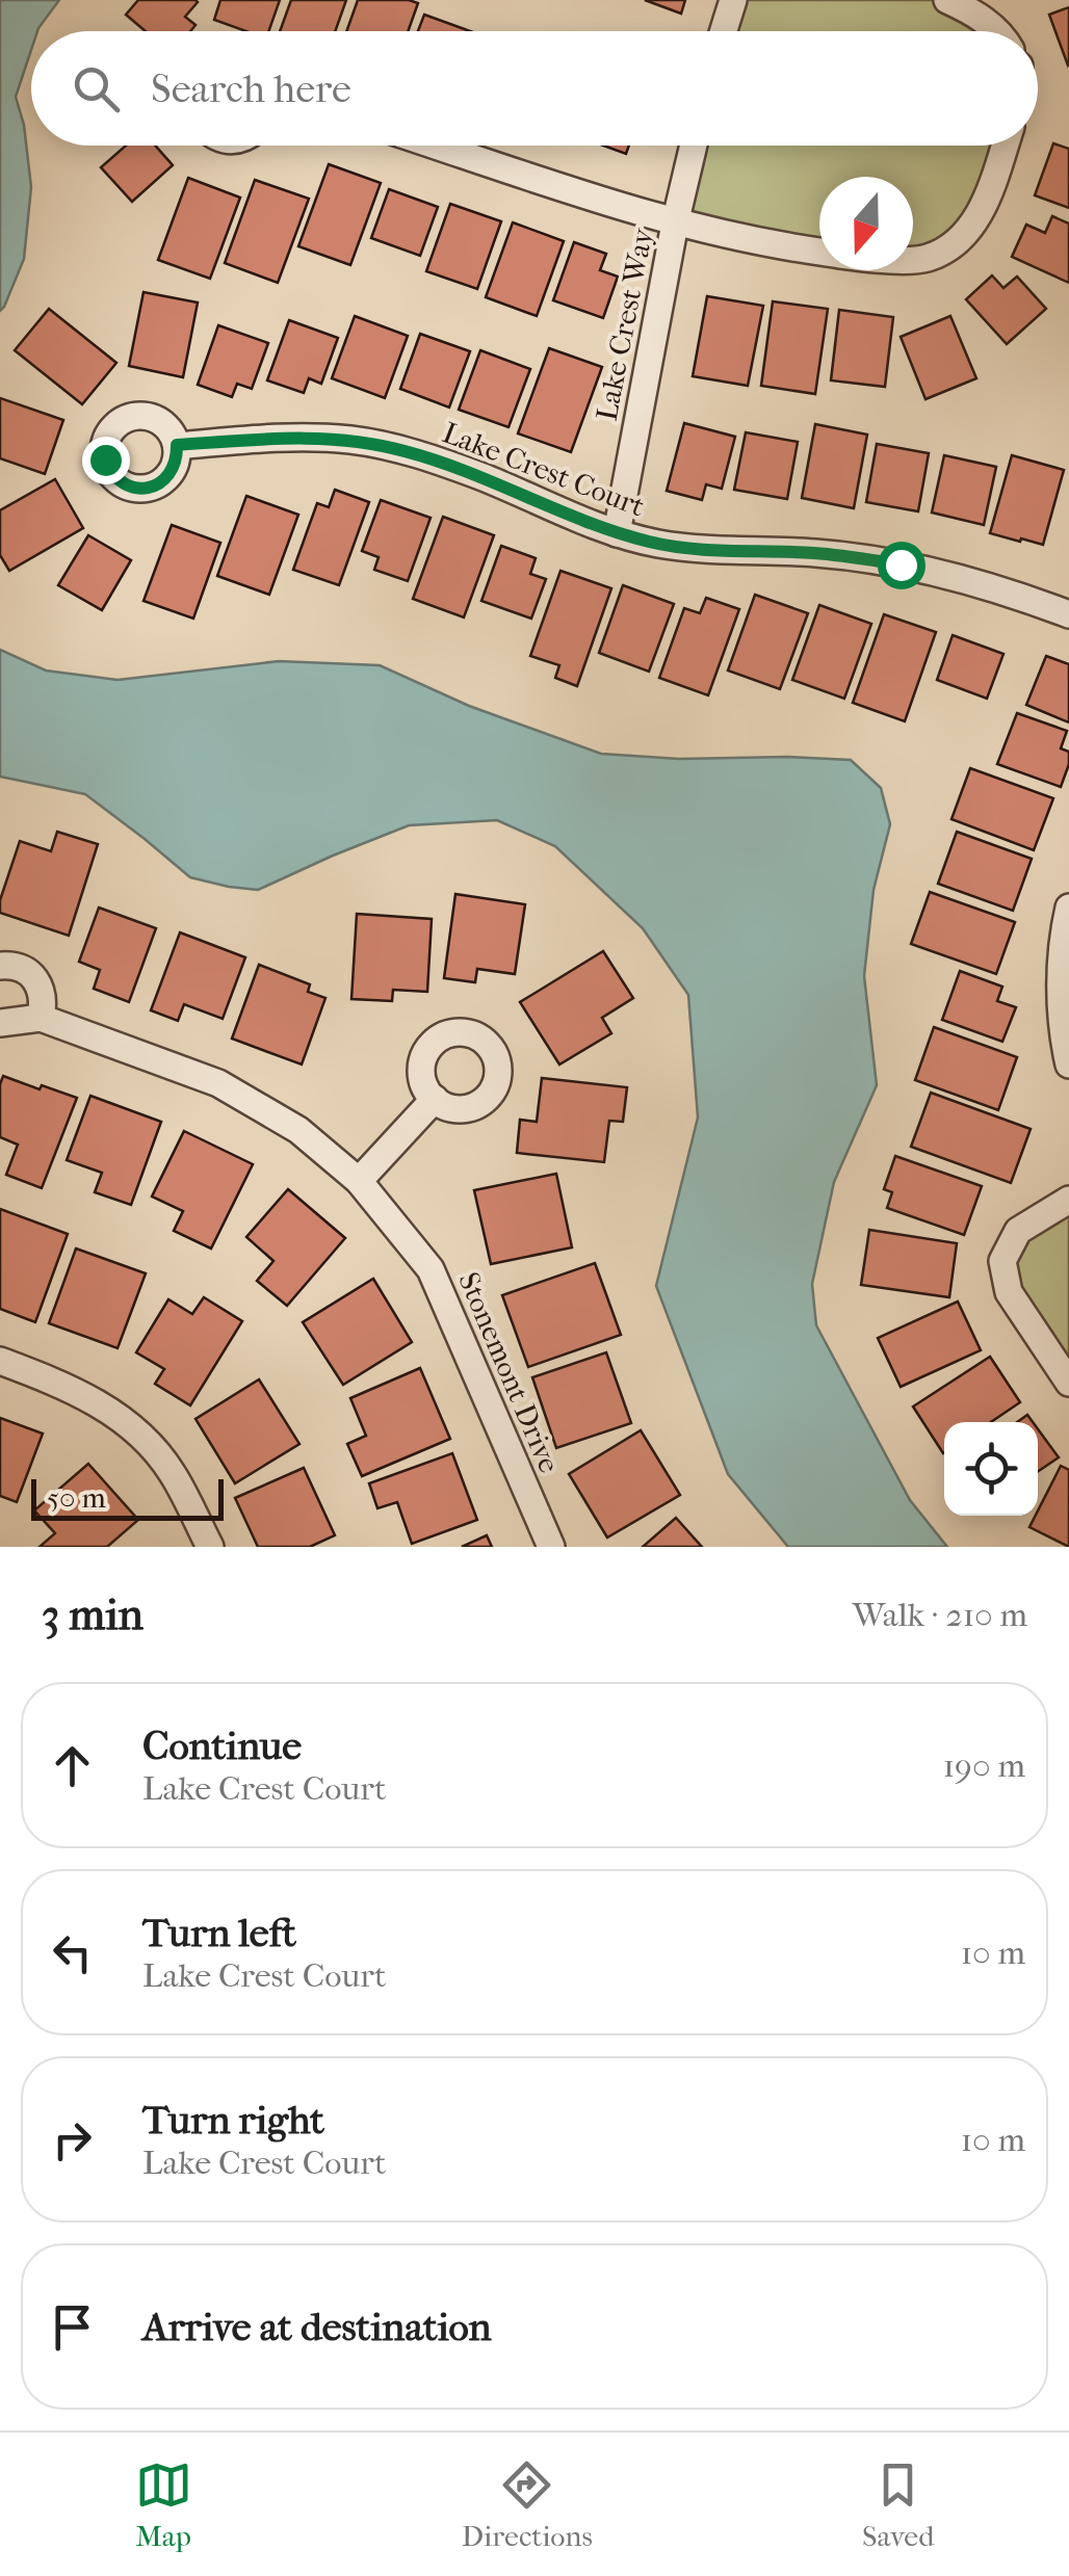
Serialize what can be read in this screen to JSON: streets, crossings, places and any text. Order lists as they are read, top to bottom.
{
  "streets": {
    "street": ["Lake Crest Way", "Lake Crest Court", "Stonemont Drive"]
  },
  "crossings": [
    ["Lake Crest Way", "Lake Crest Court"]
  ],
  "scale_bar": "50 m",
  "north": "bottom",
  "page": {
    "search": "Search here",
    "scale": "50 m",
    "heading": ["3 min", "Walk · 210 m"],
    "list": [
      ["Continue", "Lake Crest Court", "190 m"],
      ["Turn left", "Lake Crest Court", "10 m"],
      ["Turn right", "Lake Crest Court", "10 m"],
      "Arrive at destination"
    ],
    "nav": ["Map", "Directions", "Saved"]
  }
}
